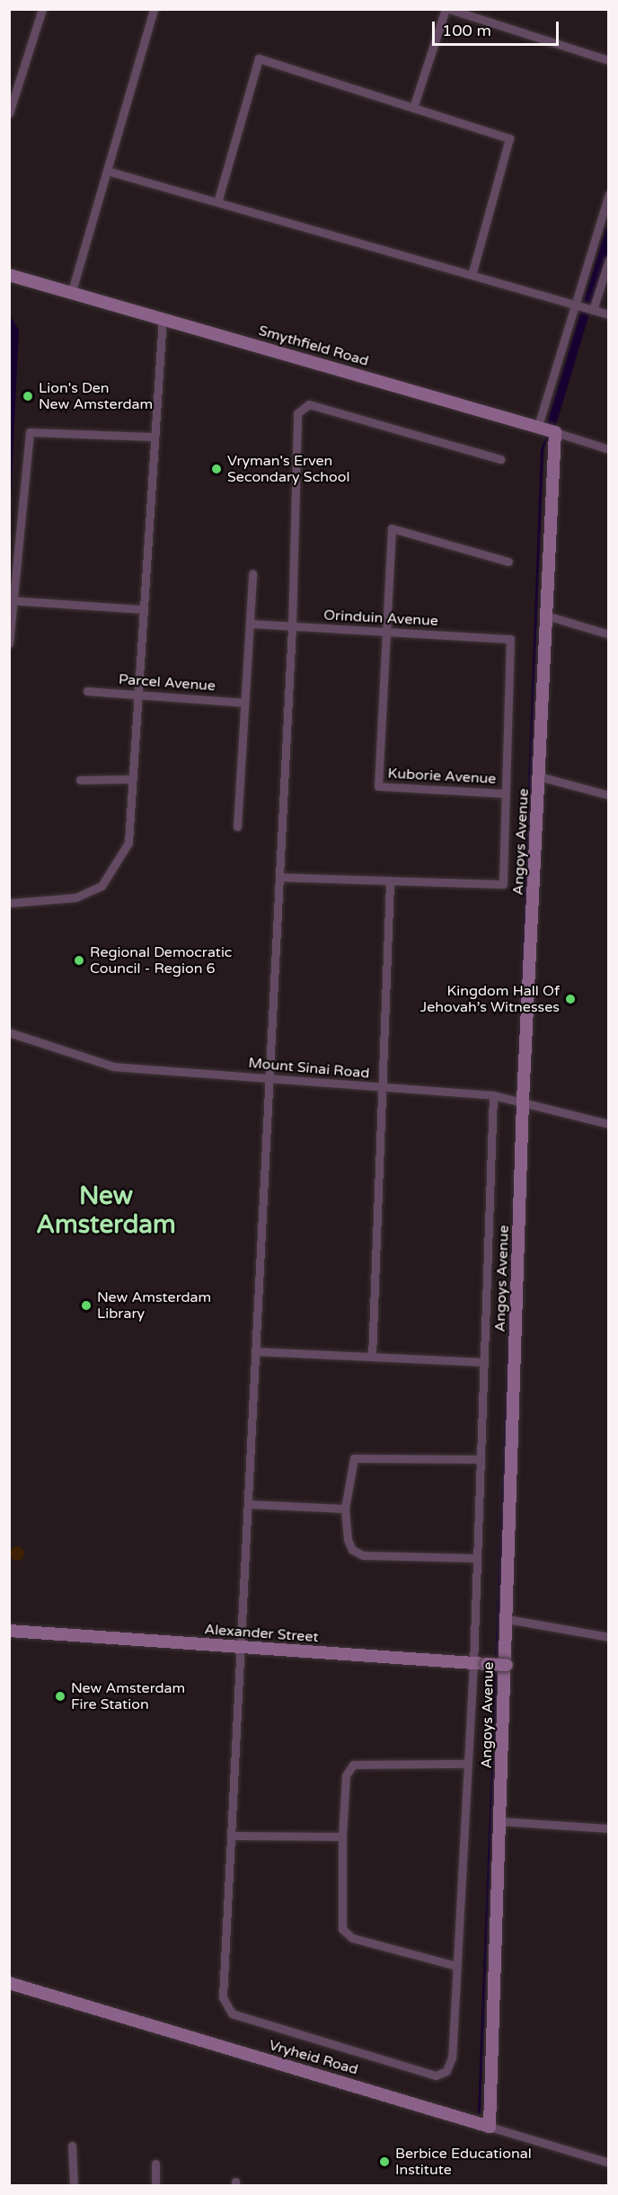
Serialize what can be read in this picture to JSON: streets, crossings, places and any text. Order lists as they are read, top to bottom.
{
  "streets": {
    "street": [
      "Smythfield Road",
      "Orinduin Avenue",
      "Parcel Avenue",
      "Kuborie Avenue",
      "Angoys Avenue",
      "Mount Sinai Road",
      "Alexander Street",
      "Vryheid Road"
    ]
  },
  "crossings": [
    ["Smythfield Road", "Angoys Avenue"],
    ["Orinduin Avenue", "Kuborie Avenue"],
    ["Angoys Avenue", "Mount Sinai Road"],
    ["Angoys Avenue", "Alexander Street"],
    ["Angoys Avenue", "Vryheid Road"]
  ],
  "districts": ["New Amsterdam"],
  "places": [
    "Lion's Den New Amsterdam",
    "Vryman's Erven Secondary School",
    "Regional Democratic Council - Region 6",
    "Kingdom Hall Of Jehovah’s Witnesses",
    "New Amsterdam Library",
    "New Amsterdam Fire Station",
    "Berbice Educational Institute"
  ],
  "scale_bar": "100 m"
}
